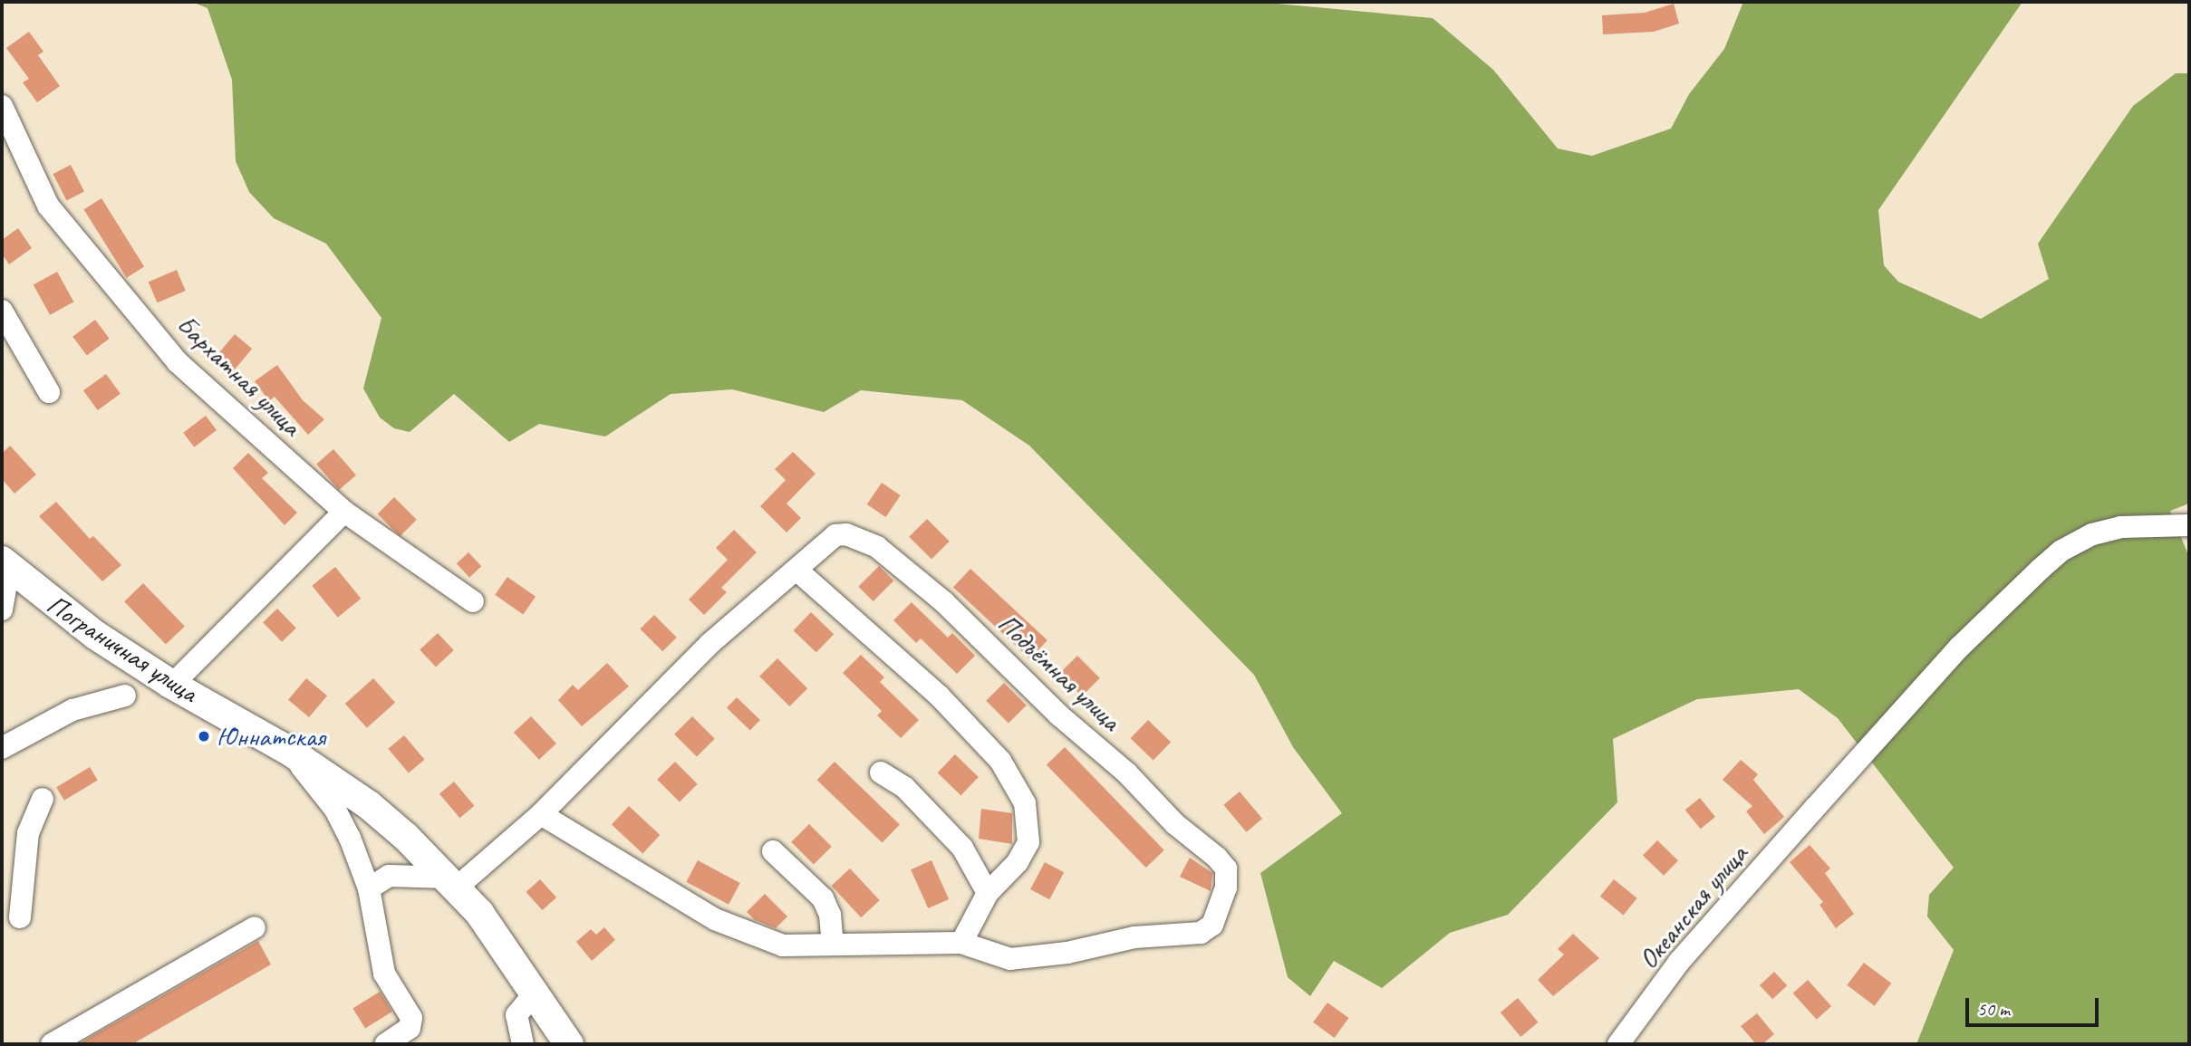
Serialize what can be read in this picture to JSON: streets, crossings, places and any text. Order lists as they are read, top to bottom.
{
  "streets": {
    "main road": ["Пограничная улица"],
    "street": ["Бархатная улица", "Подъёмная улица", "Океанская улица"]
  },
  "crossings": [
    ["Пограничная улица", "Подъёмная улица"]
  ],
  "places": ["Юннатская"],
  "scale_bar": "50 m"
}
